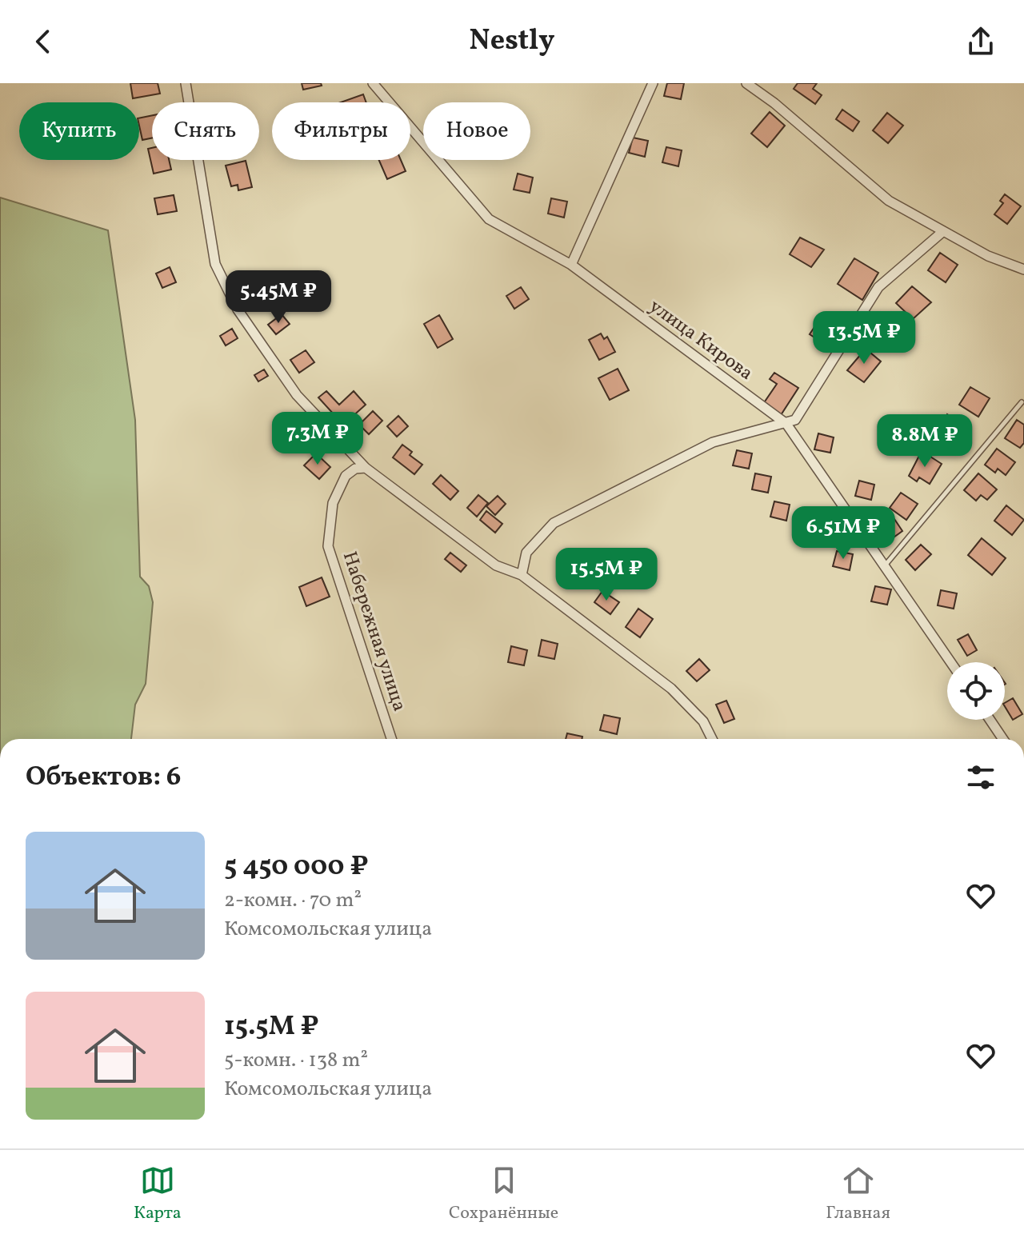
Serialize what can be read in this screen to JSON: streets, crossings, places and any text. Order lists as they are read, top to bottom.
{
  "streets": {
    "street": ["улица Кирова", "Набережная улица"]
  },
  "page": {
    "header": "Nestly",
    "chip": [
      "Купить",
      "Снять",
      "Фильтры",
      "Новое"
    ],
    "price": [
      "5.45M ₽",
      "13.5M ₽",
      "7.3M ₽",
      "8.8M ₽",
      "6.51M ₽",
      "15.5M ₽"
    ],
    "heading": "Объектов: 6",
    "list": [
      {
        "name": "5 450 000 ₽",
        "note": "2-комн. · 70 m² · Комсомольская улица"
      },
      {
        "name": "15.5M ₽",
        "note": "5-комн. · 138 m² · Комсомольская улица"
      }
    ],
    "tabs": ["Карта", "Сохранённые", "Главная"]
  }
}
